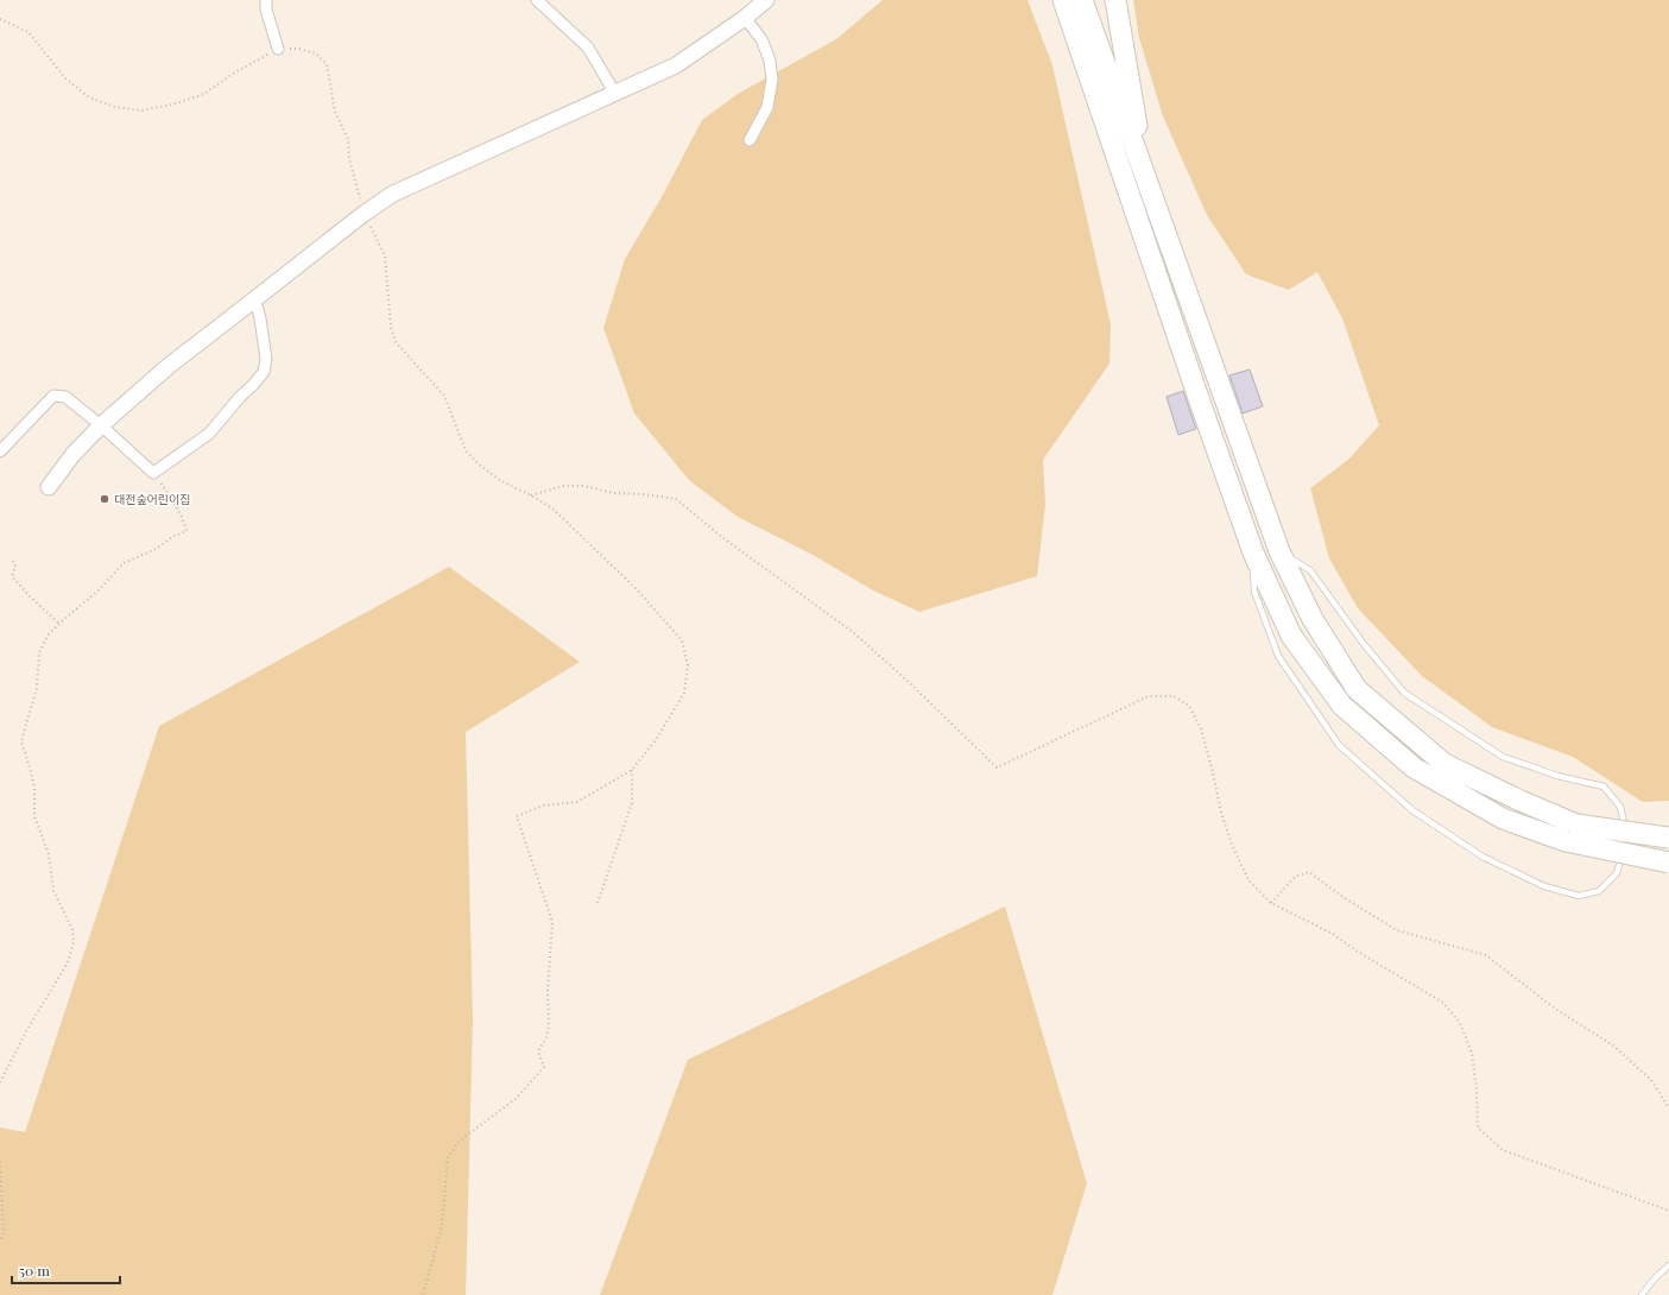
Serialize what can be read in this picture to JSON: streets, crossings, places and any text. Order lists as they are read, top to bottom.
{
  "places": ["대전숲어린이집"],
  "scale_bar": "50 m"
}
